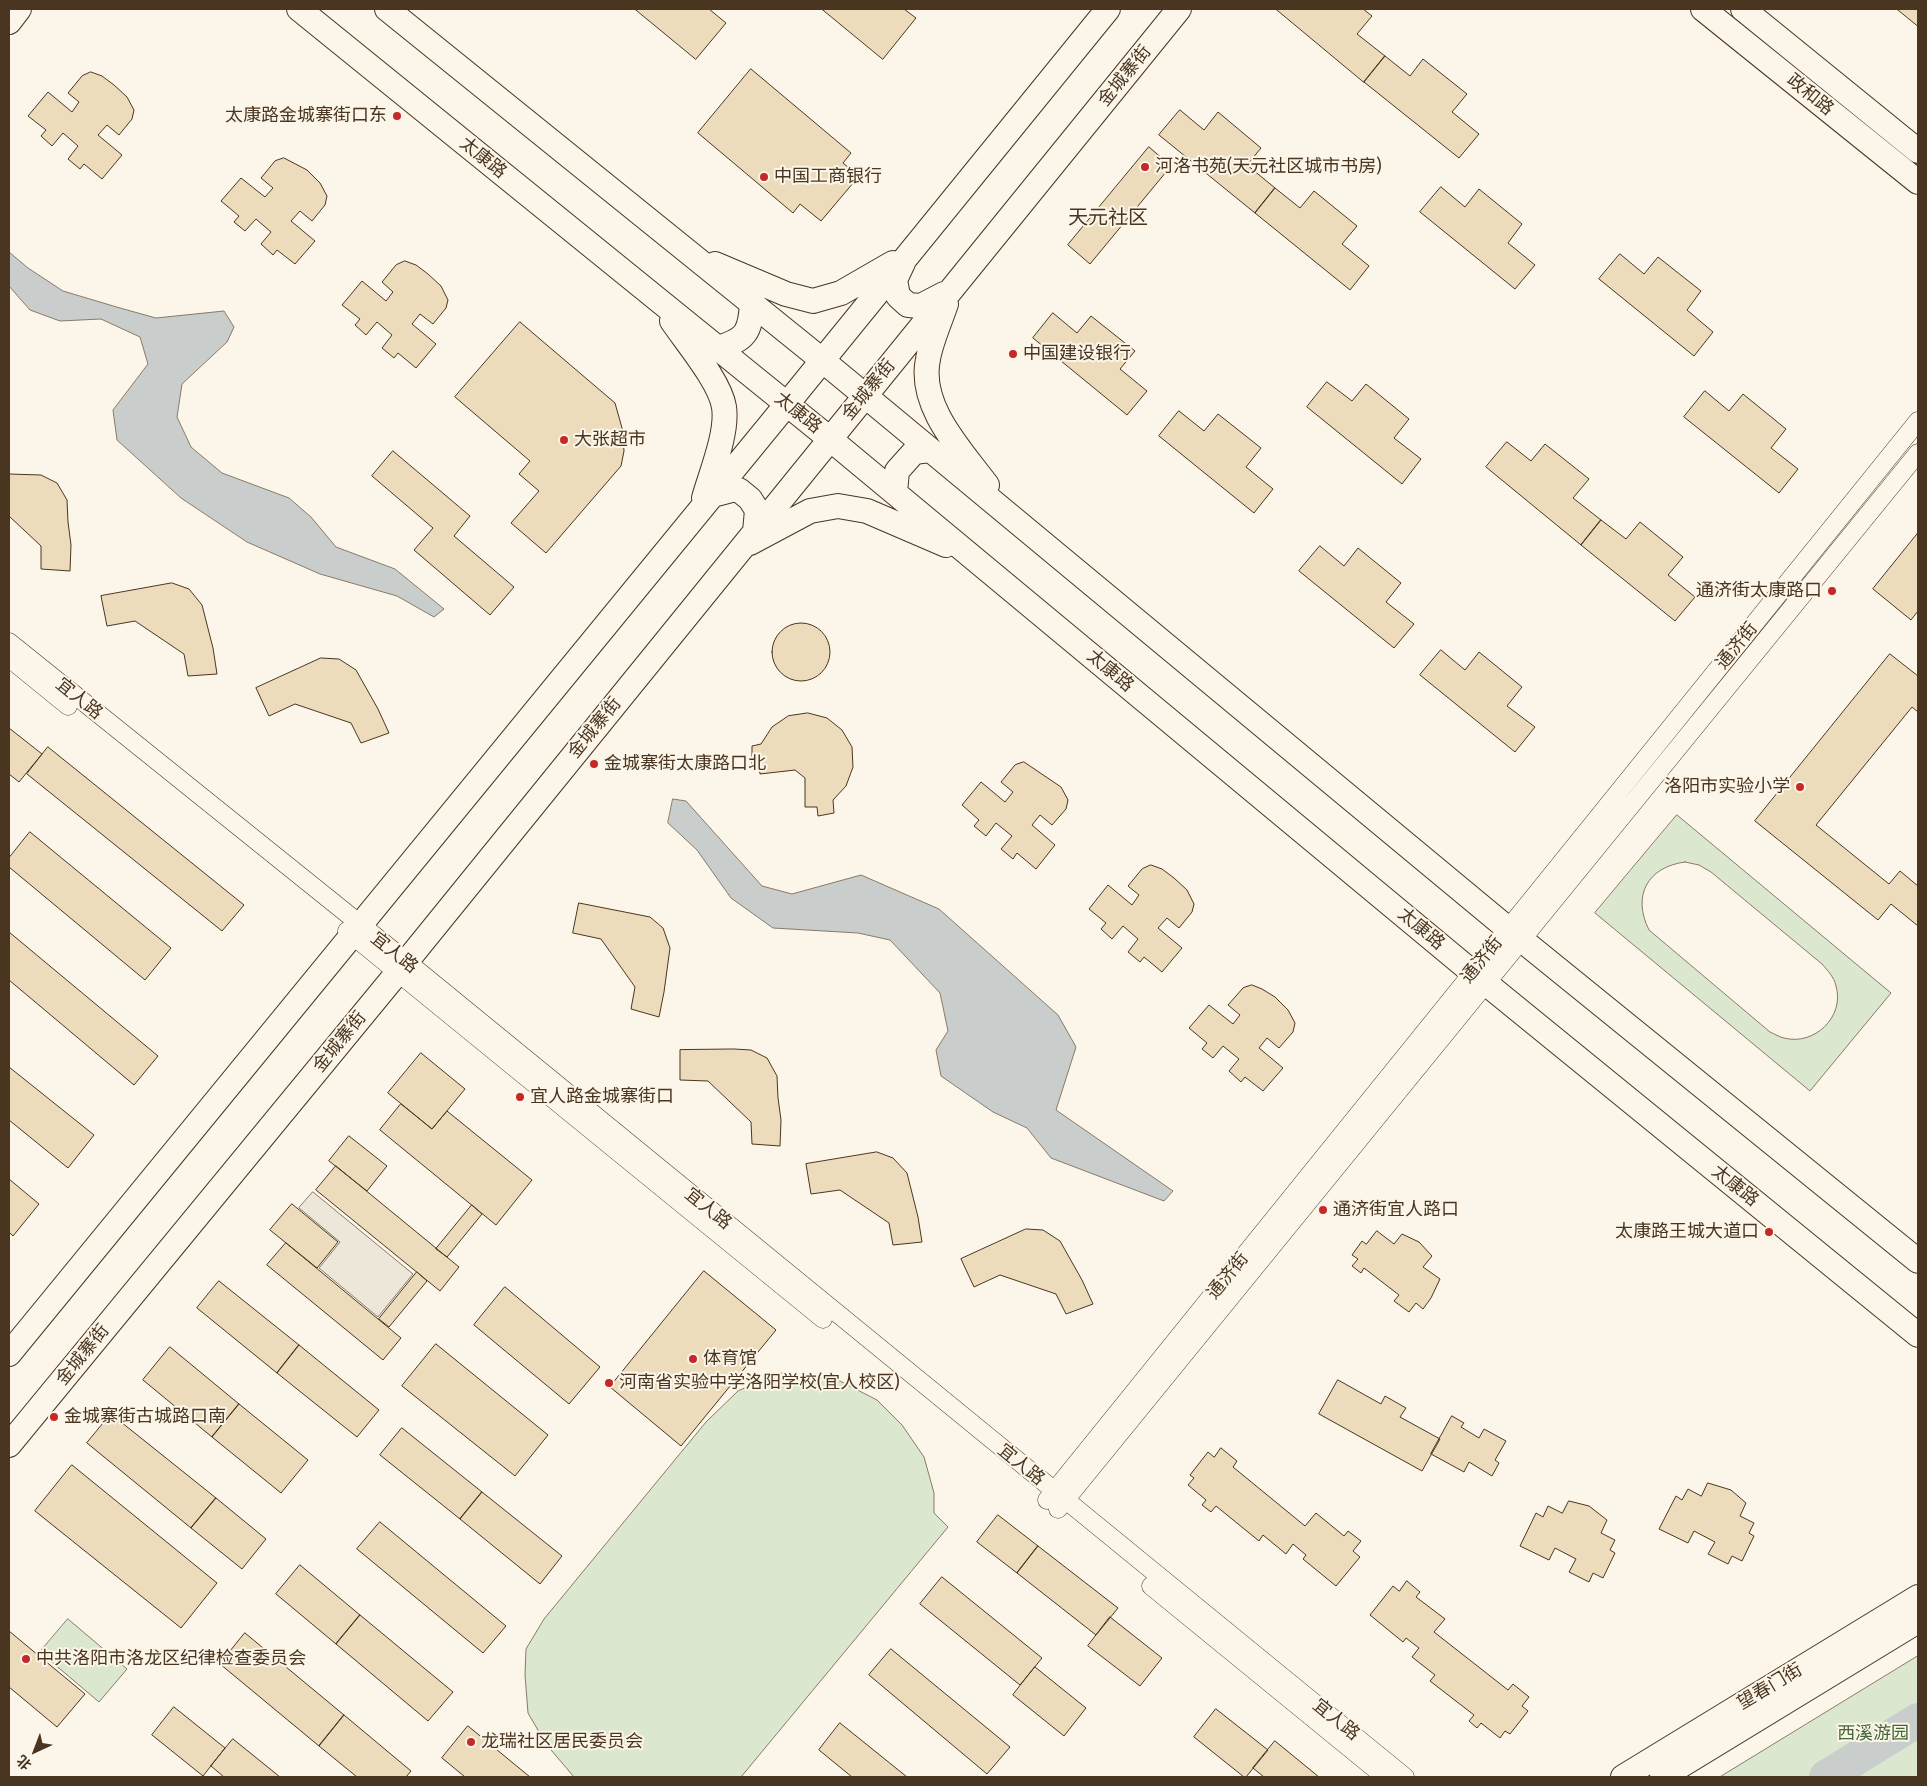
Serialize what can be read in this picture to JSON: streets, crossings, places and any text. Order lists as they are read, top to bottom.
{
  "streets": {
    "main road": [
      "金城寨街",
      "政和路",
      "太康路",
      "望春门街"
    ],
    "street": ["通济街", "宜人路"]
  },
  "crossings": [
    ["金城寨街", "太康路"],
    ["金城寨街", "宜人路"],
    ["太康路", "通济街"],
    ["通济街", "宜人路"]
  ],
  "districts": ["天元社区"],
  "parks": ["西溪游园"],
  "places": [
    "太康路金城寨街口东",
    "河洛书苑(天元社区城市书房)",
    "中国工商银行",
    "中国建设银行",
    "大张超市",
    "通济街太康路口",
    "金城寨街太康路口北",
    "洛阳市实验小学",
    "宜人路金城寨街口",
    "通济街宜人路口",
    "太康路王城大道口",
    "体育馆",
    "河南省实验中学洛阳学校(宜人校区)",
    "金城寨街古城路口南",
    "中共洛阳市洛龙区纪律检查委员会",
    "龙瑞社区居民委员会"
  ],
  "north": "bottom left"
}
